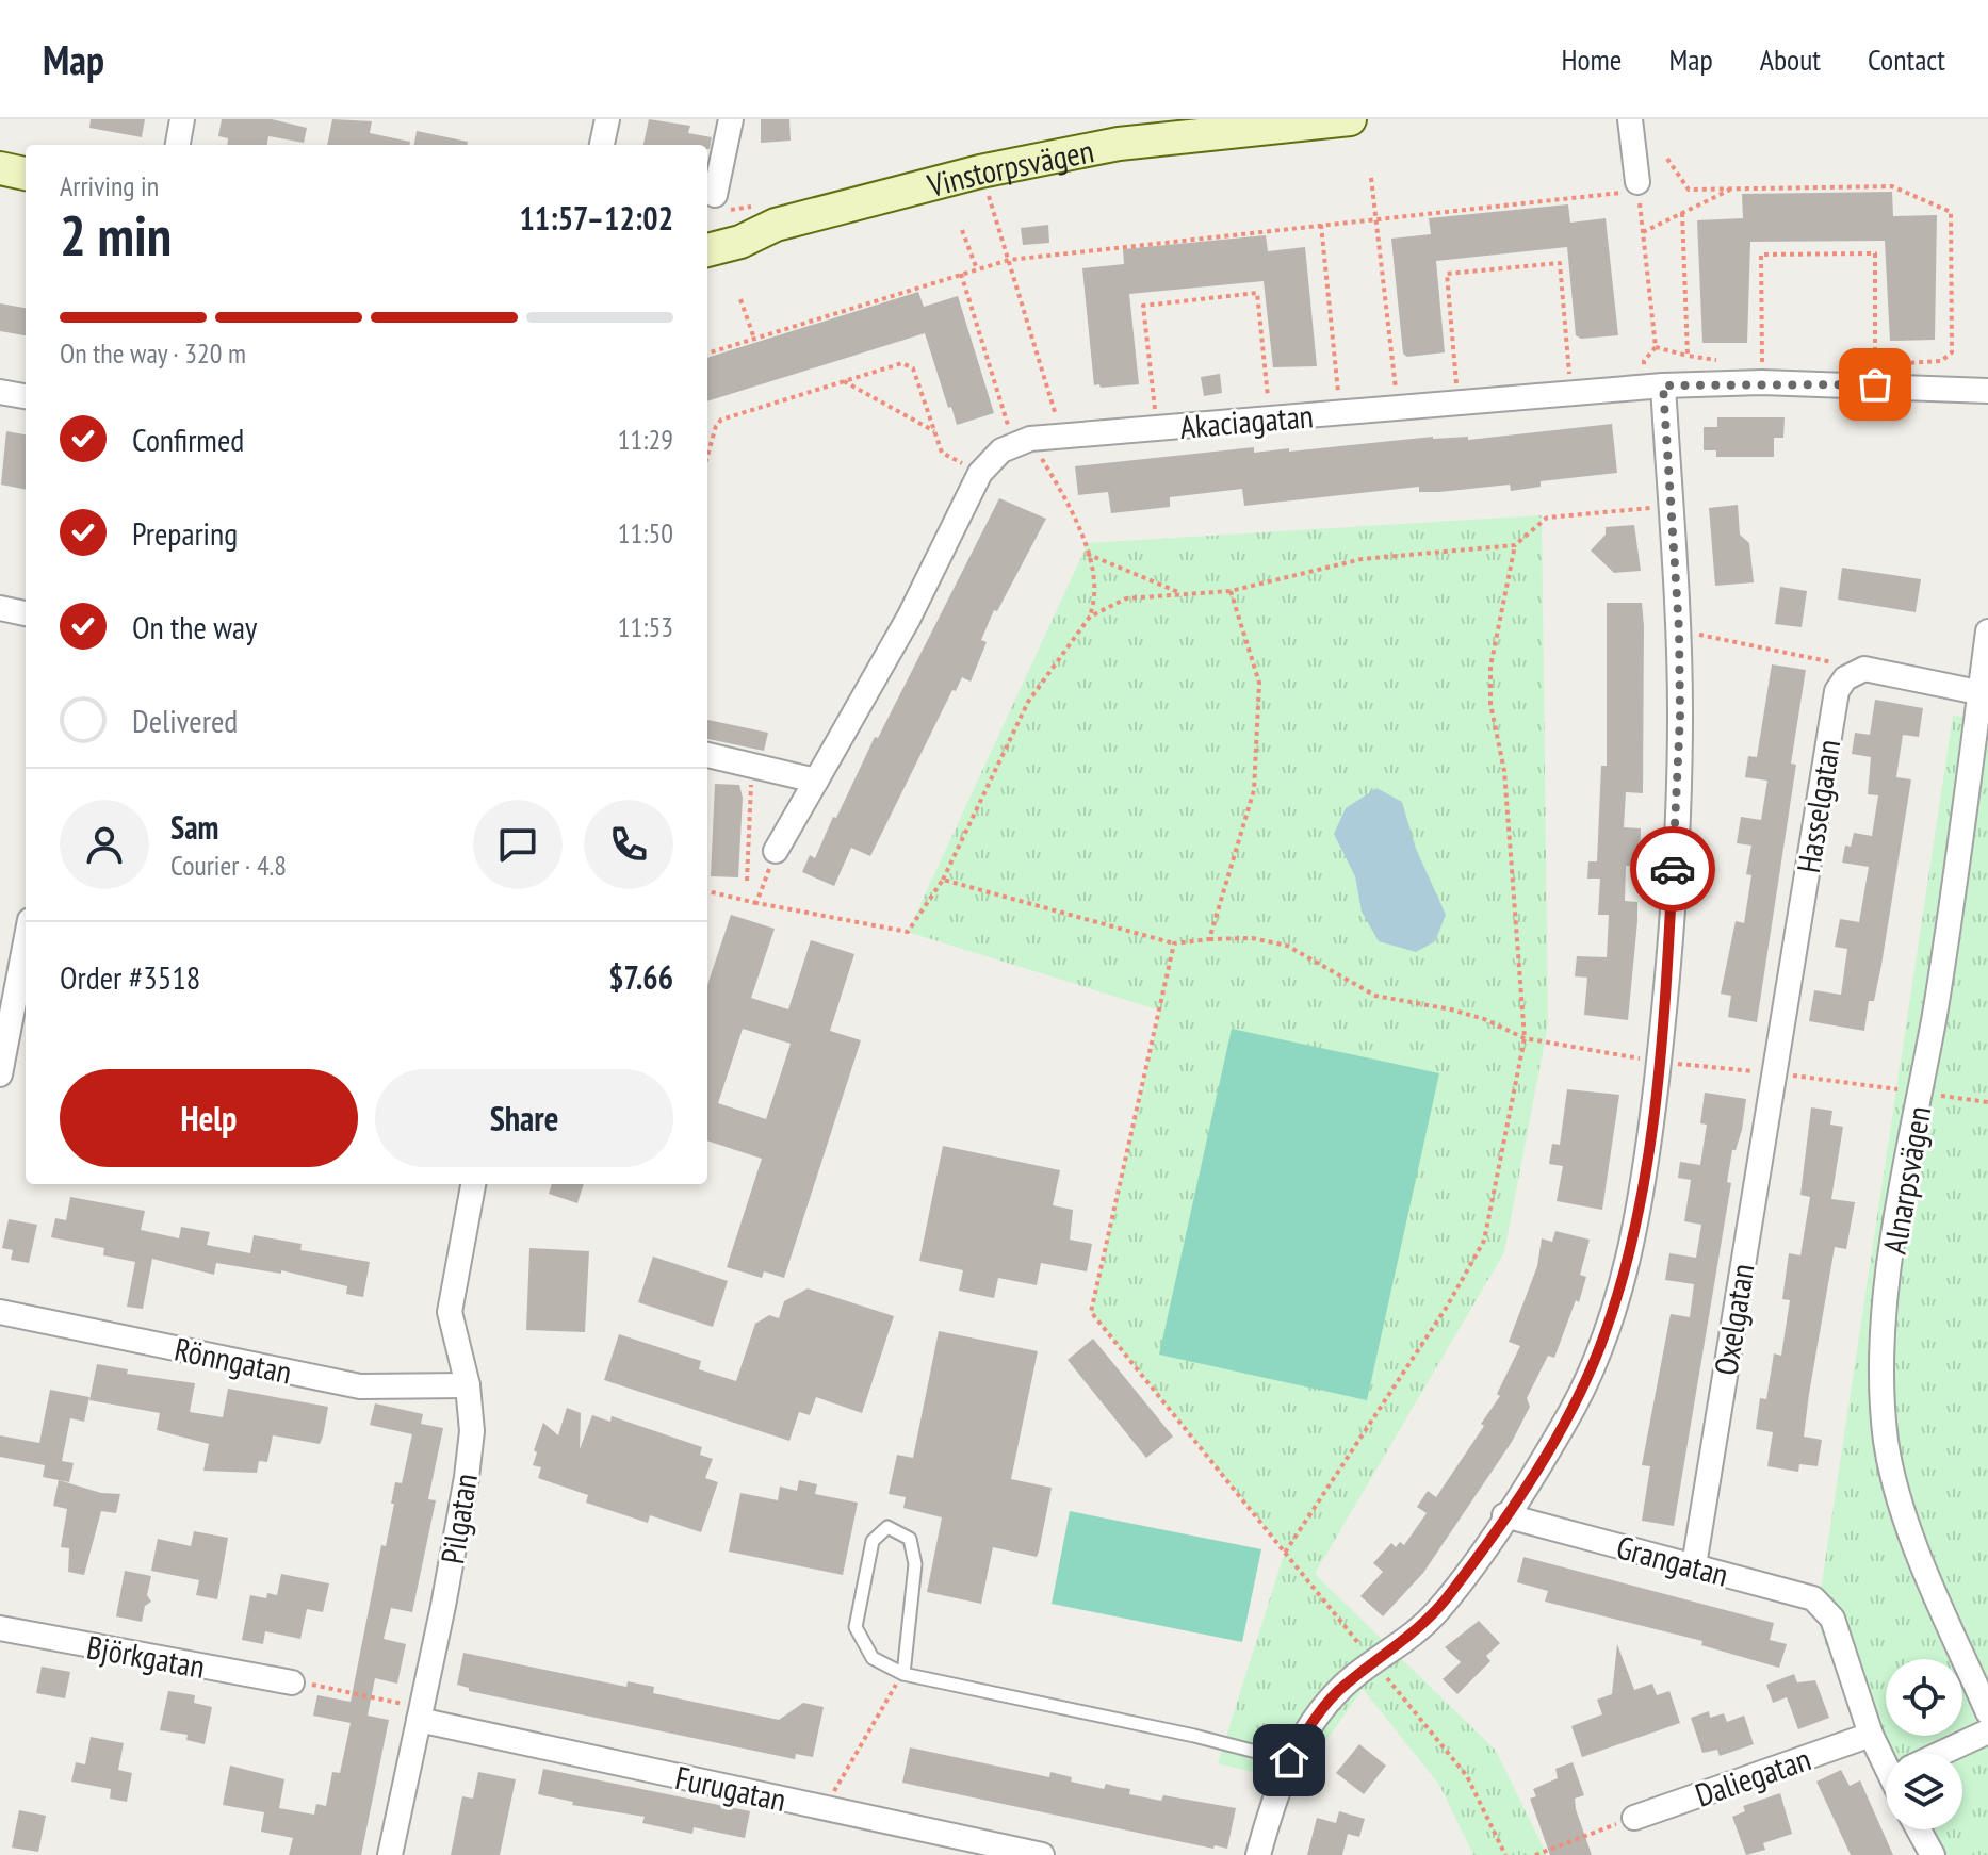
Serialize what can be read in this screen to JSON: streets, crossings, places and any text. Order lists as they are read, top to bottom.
{
  "streets": {
    "street": [
      "Vinstorpsvägen",
      "Akaciagatan",
      "Hasselgatan",
      "Alnarpsvägen",
      "Oxelgatan",
      "Rönngatan",
      "Pilgatan",
      "Grangatan",
      "Björkgatan",
      "Daliegatan",
      "Furugatan"
    ]
  },
  "crossings": [
    ["Hasselgatan", "Oxelgatan"],
    ["Oxelgatan", "Grangatan"],
    ["Rönngatan", "Pilgatan"],
    ["Pilgatan", "Furugatan"],
    ["Grangatan", "Daliegatan"]
  ],
  "page": {
    "header": "Map",
    "nav": [
      "Home",
      "Map",
      "About",
      "Contact"
    ],
    "heading": ["2 min", "Arriving in", "11:57–12:02"],
    "panel": [
      "Sam",
      "Courier · 4.8",
      "Order #3518",
      "$7.66"
    ],
    "bar": "On the way · 320 m",
    "list": [
      ["Confirmed", "11:29"],
      ["Preparing", "11:50"],
      ["On the way", "11:53"],
      "Delivered"
    ],
    "buttons": ["Help", "Share"]
  }
}
